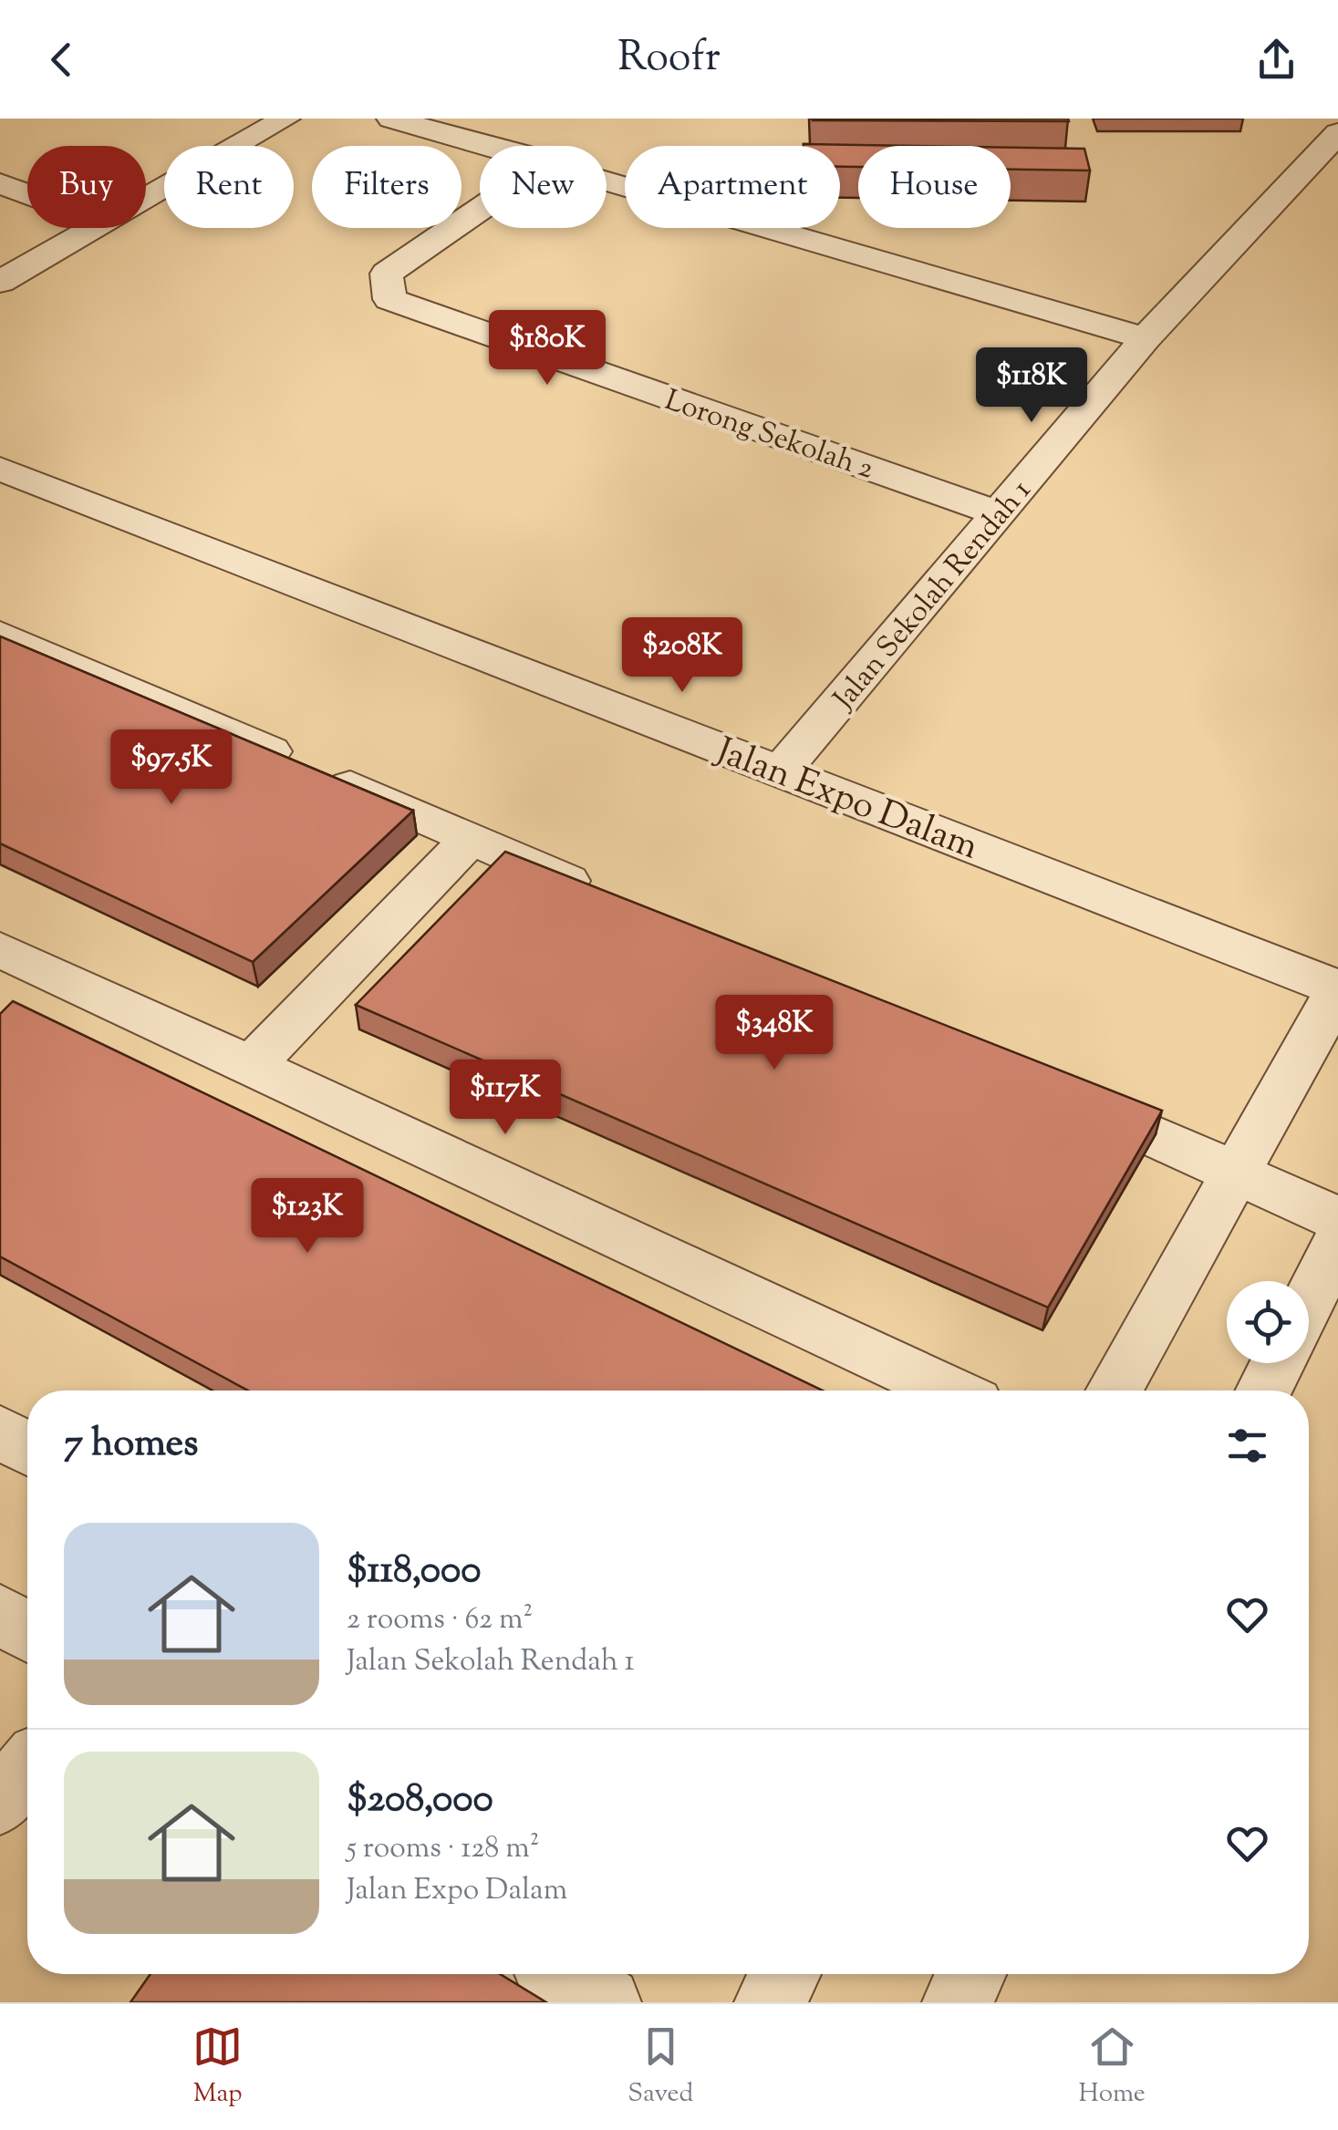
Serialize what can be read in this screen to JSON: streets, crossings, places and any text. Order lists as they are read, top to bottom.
{
  "streets": {
    "street": ["Lorong Sekolah 2", "Jalan Sekolah Rendah 1", "Jalan Expo Dalam"]
  },
  "crossings": [
    ["Lorong Sekolah 2", "Jalan Sekolah Rendah 1"],
    ["Jalan Sekolah Rendah 1", "Jalan Expo Dalam"]
  ],
  "page": {
    "header": "Roofr",
    "chip": [
      "Buy",
      "Rent",
      "Filters",
      "New",
      "Apartment",
      "House"
    ],
    "price": [
      "$180K",
      "$118K",
      "$208K",
      "$97.5K",
      "$348K",
      "$117K",
      "$123K"
    ],
    "heading": "7 homes",
    "list": [
      {
        "name": "$118,000",
        "note": "2 rooms · 62 m² · Jalan Sekolah Rendah 1"
      },
      {
        "name": "$208,000",
        "note": "5 rooms · 128 m² · Jalan Expo Dalam"
      }
    ],
    "tabs": ["Map", "Saved", "Home"]
  }
}
